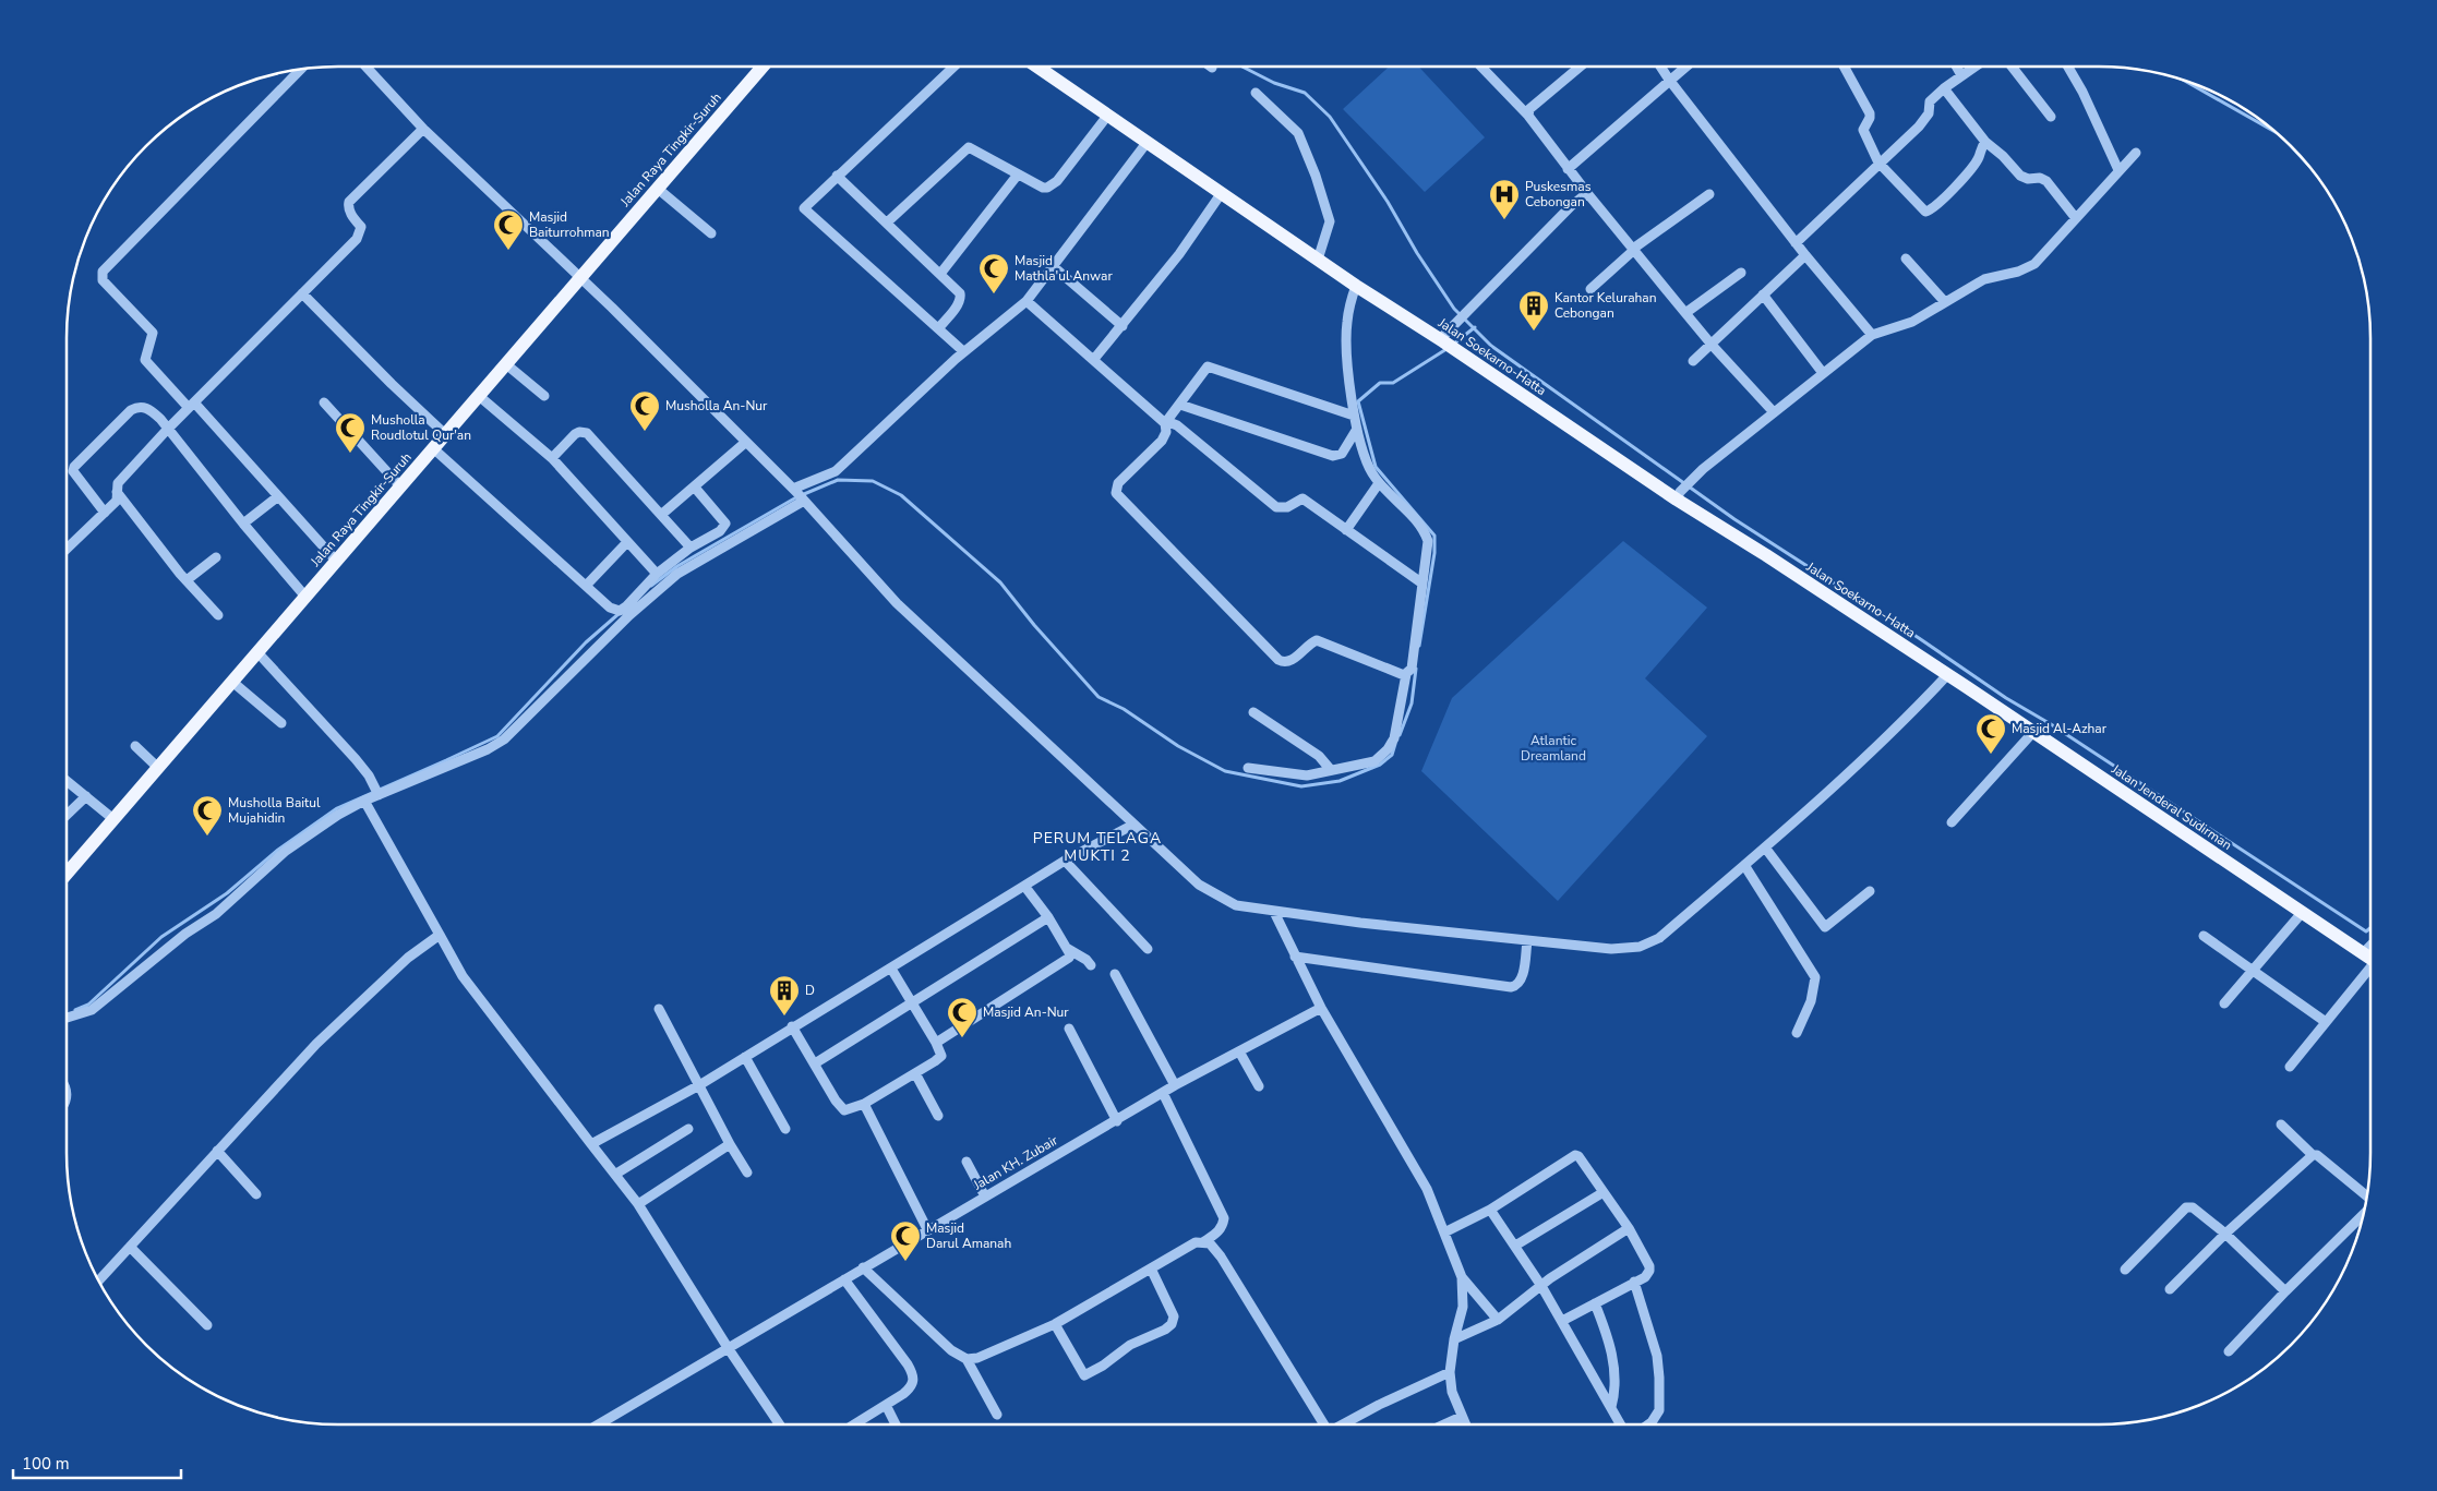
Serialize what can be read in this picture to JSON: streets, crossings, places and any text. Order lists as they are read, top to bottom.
{
  "streets": {
    "main road": ["Jalan Raya Tingkir-Suruh", "Jalan Soekarno-Hatta", "Jalan Jenderal Sudirman"],
    "street": ["Jalan KH. Zubair"]
  },
  "crossings": [
    ["Jalan Soekarno-Hatta", "Jalan Jenderal Sudirman"]
  ],
  "districts": ["PERUM TELAGA MUKTI 2"],
  "parks": ["Atlantic Dreamland"],
  "places": {
    "hospital": ["Puskesmas Cebongan"],
    "mosque": [
      "Masjid Baiturrohman",
      "Masjid Mathla'ul Anwar",
      "Musholla An-Nur",
      "Musholla Roudlotul Qur'an",
      "Masjid Al-Azhar",
      "Musholla Baitul Mujahidin",
      "Masjid An-Nur",
      "Masjid Darul Amanah"
    ],
    "building": ["Kantor Kelurahan Cebongan", "D"]
  },
  "scale_bar": "100 m"
}
